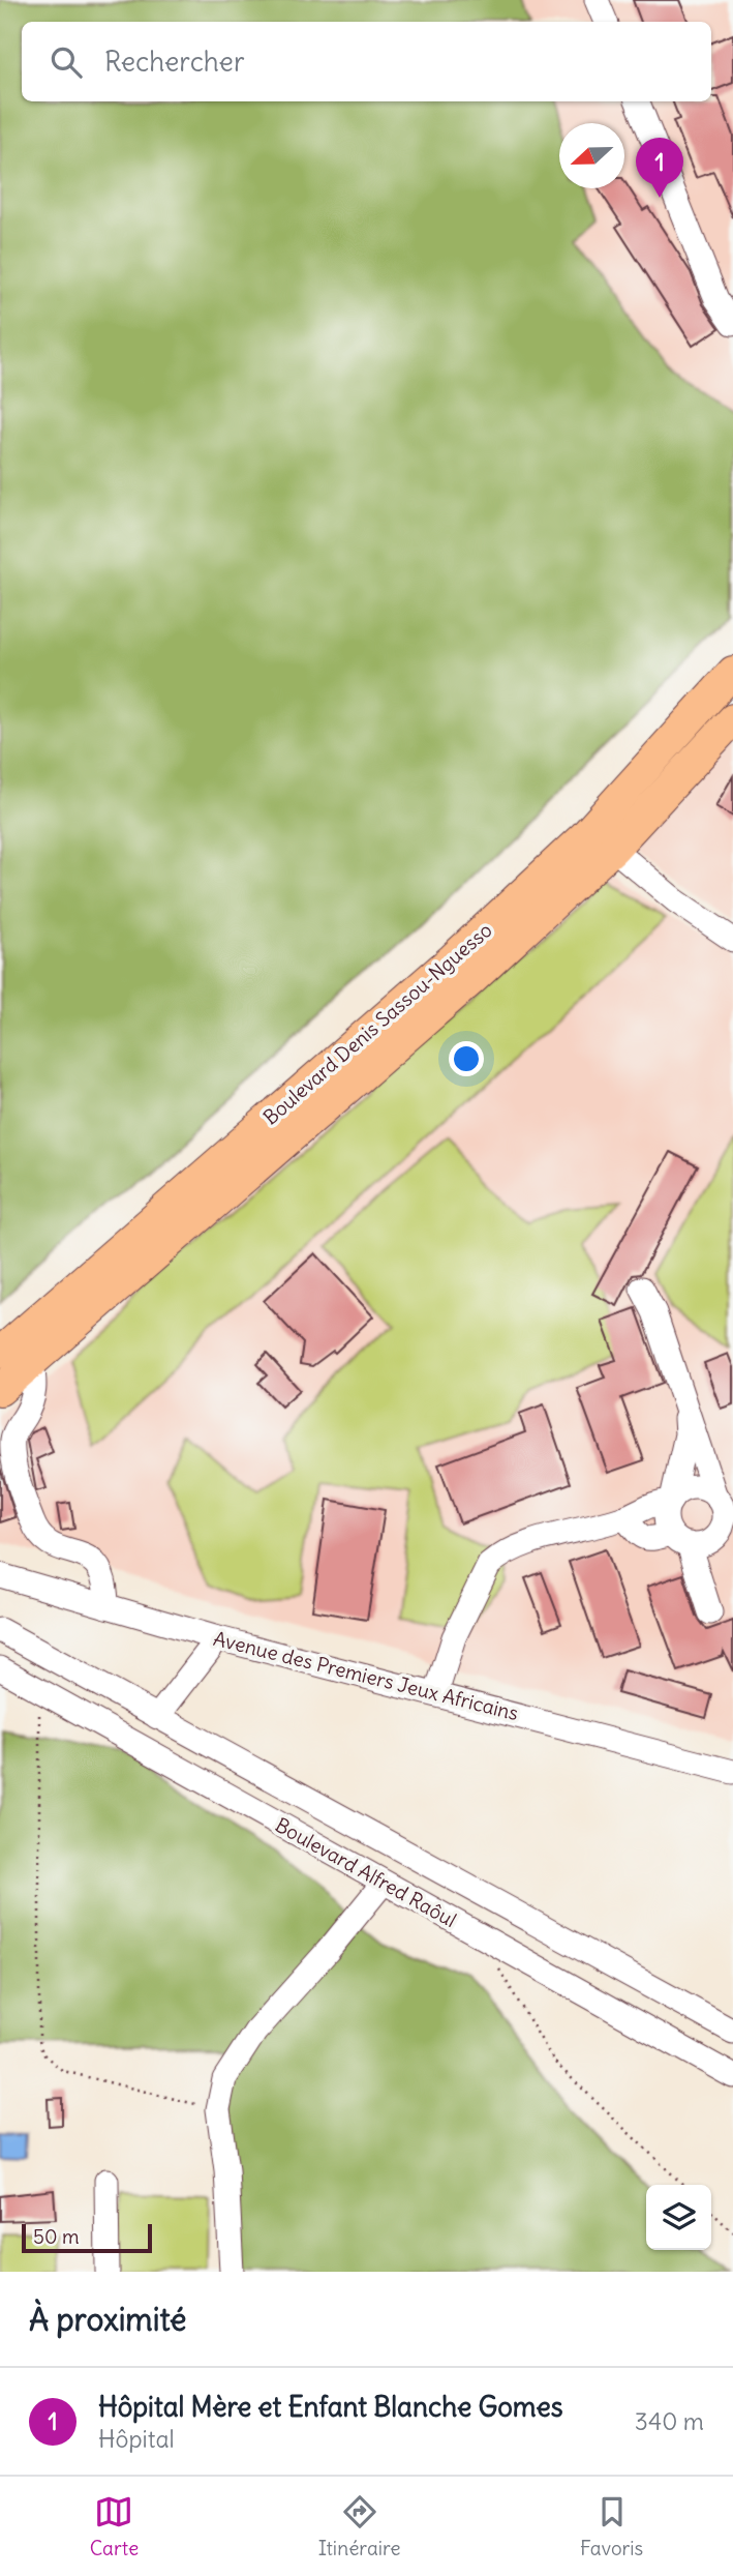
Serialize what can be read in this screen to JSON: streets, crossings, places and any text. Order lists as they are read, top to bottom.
{
  "streets": {
    "main road": ["Boulevard Denis Sassou-Nguesso"],
    "street": ["Avenue des Premiers Jeux Africains", "Boulevard Alfred Raôul"]
  },
  "scale_bar": "50 m",
  "north": "left",
  "page": {
    "search": "Rechercher",
    "pins": "1",
    "scale": "50 m",
    "heading": "À proximité",
    "list": [
      {
        "mark": "1",
        "name": "Hôpital Mère et Enfant Blanche Gomes",
        "note": "Hôpital",
        "value": "340 m"
      }
    ],
    "nav": ["Carte", "Itinéraire", "Favoris"]
  }
}
